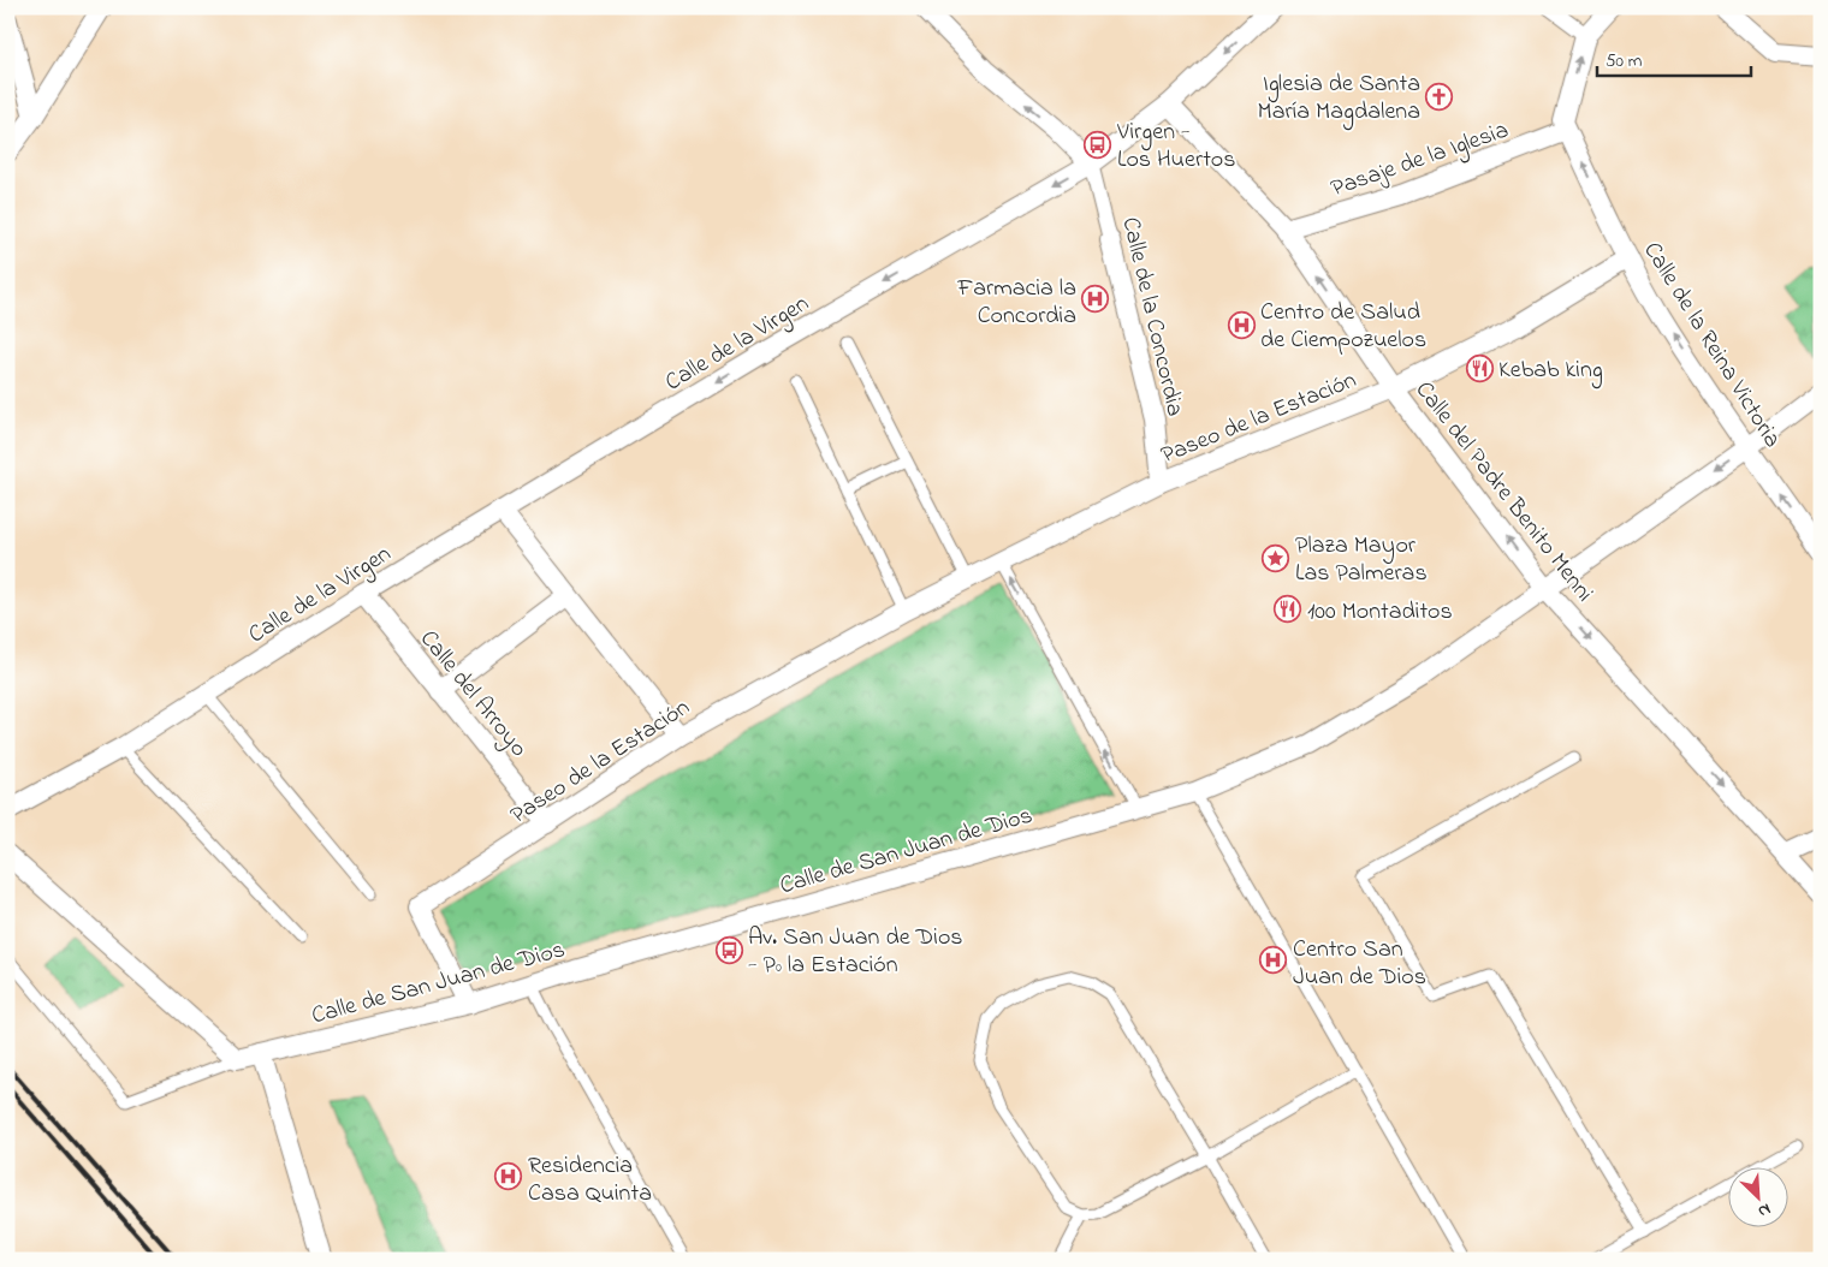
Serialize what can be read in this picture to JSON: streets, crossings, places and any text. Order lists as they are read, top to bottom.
{
  "streets": {
    "street": [
      "Pasaje de la Iglesia",
      "Calle de la Concordia",
      "Calle de la Virgen",
      "Calle de la Reina Victoria",
      "Paseo de la Estación",
      "Calle del Padre Benito Menni",
      "Calle del Arroyo",
      "Calle de San Juan de Dios"
    ]
  },
  "crossings": [
    ["Pasaje de la Iglesia", "Calle de la Reina Victoria"],
    ["Pasaje de la Iglesia", "Calle del Padre Benito Menni"],
    ["Calle de la Concordia", "Calle de la Virgen"],
    ["Calle de la Concordia", "Paseo de la Estación"],
    ["Calle de la Virgen", "Calle del Padre Benito Menni"],
    ["Calle de la Virgen", "Calle del Arroyo"],
    ["Calle de la Reina Victoria", "Paseo de la Estación"],
    ["Calle de la Reina Victoria", "Calle de San Juan de Dios"],
    ["Paseo de la Estación", "Calle del Padre Benito Menni"],
    ["Paseo de la Estación", "Calle del Arroyo"],
    ["Paseo de la Estación", "Calle de San Juan de Dios"],
    ["Calle del Padre Benito Menni", "Calle de San Juan de Dios"]
  ],
  "one_way": ["Calle de la Virgen", "Calle de la Reina Victoria"],
  "places": {
    "church": ["Iglesia de Santa María Magdalena"],
    "bus stop": ["Virgen - Los Huertos", "Av. San Juan de Dios - Pº la Estación"],
    "hospital": [
      "Farmacia la Concordia",
      "Centro de Salud de Ciempozuelos",
      "Centro San Juan de Dios",
      "Residencia Casa Quinta"
    ],
    "restaurant": ["Kebab king", "100 Montaditos"],
    "place": ["Plaza Mayor Las Palmeras"]
  },
  "scale_bar": "50 m",
  "north": "bottom right"
}
